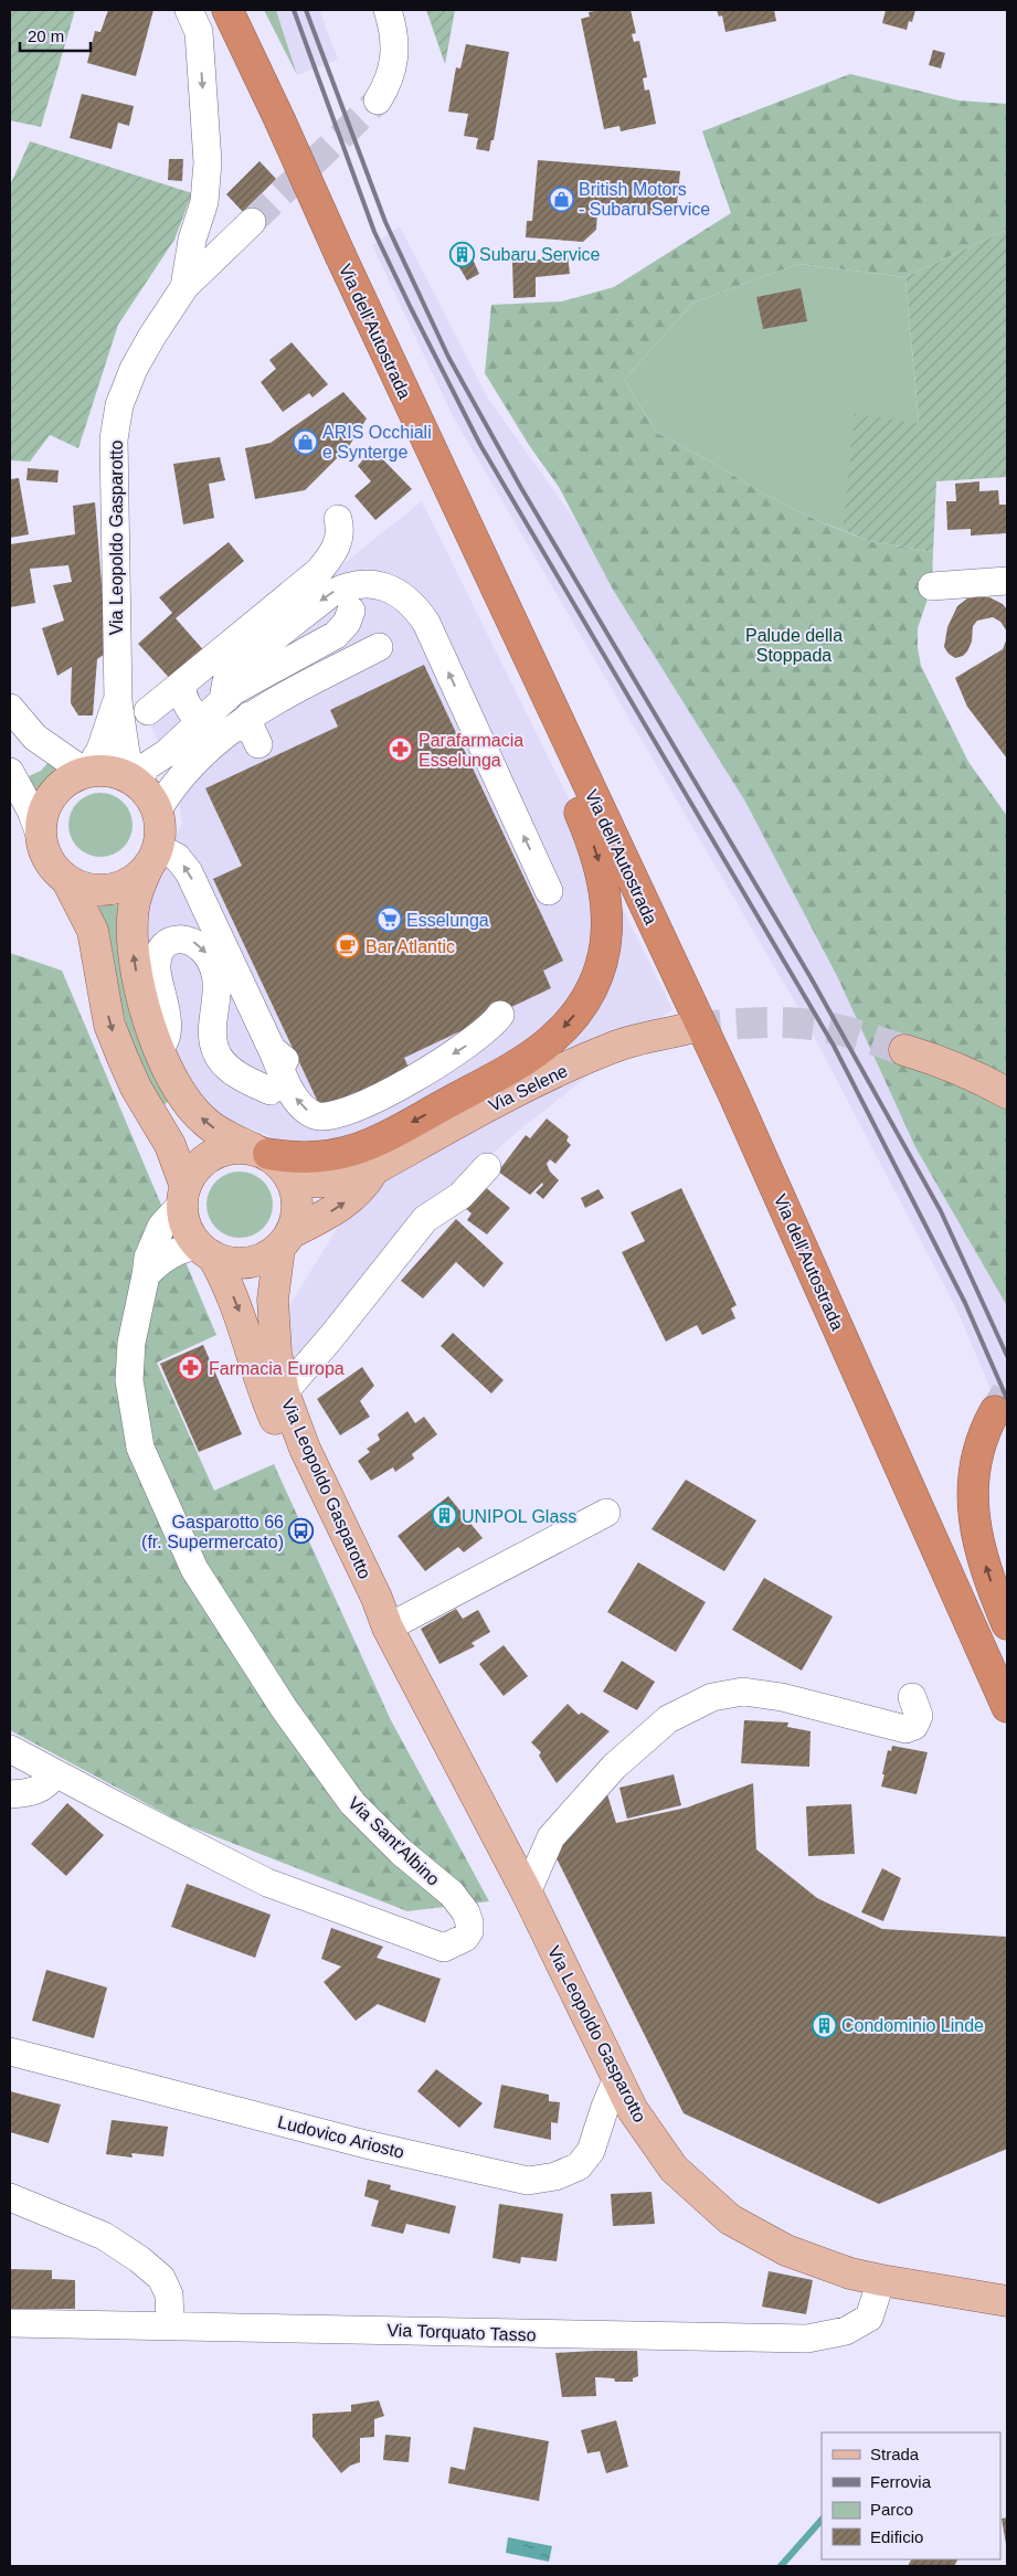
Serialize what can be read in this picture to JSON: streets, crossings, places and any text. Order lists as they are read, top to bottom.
{
  "streets": {
    "highway": ["Via dell'Autostrada"],
    "main road": ["Via Leopoldo Gasparotto", "Via Selene"],
    "street": ["Via Sant'Albino", "Ludovico Ariosto", "Via Torquato Tasso"]
  },
  "crossings": [
    ["Via Leopoldo Gasparotto", "Via Selene"],
    ["Via Leopoldo Gasparotto", "Via Sant'Albino"],
    ["Via Leopoldo Gasparotto", "Ludovico Ariosto"],
    ["Via Leopoldo Gasparotto", "Via Torquato Tasso"],
    ["Via Selene", "Via Sant'Albino"]
  ],
  "parks": ["Palude della Stoppada"],
  "places": {
    "shop": ["British Motors - Subaru Service", "ARIS Occhiali e Synterge"],
    "building": ["Subaru Service", "UNIPOL Glass", "Condominio Linde"],
    "pharmacy": ["Parafarmacia Esselunga", "Farmacia Europa"],
    "supermarket": ["Esselunga"],
    "cafe": ["Bar Atlantic"],
    "bus stop": ["Gasparotto 66 (fr. Supermercato)"]
  },
  "legend": [
    "Strada",
    "Ferrovia",
    "Parco",
    "Edificio"
  ],
  "scale_bar": "20 m"
}
